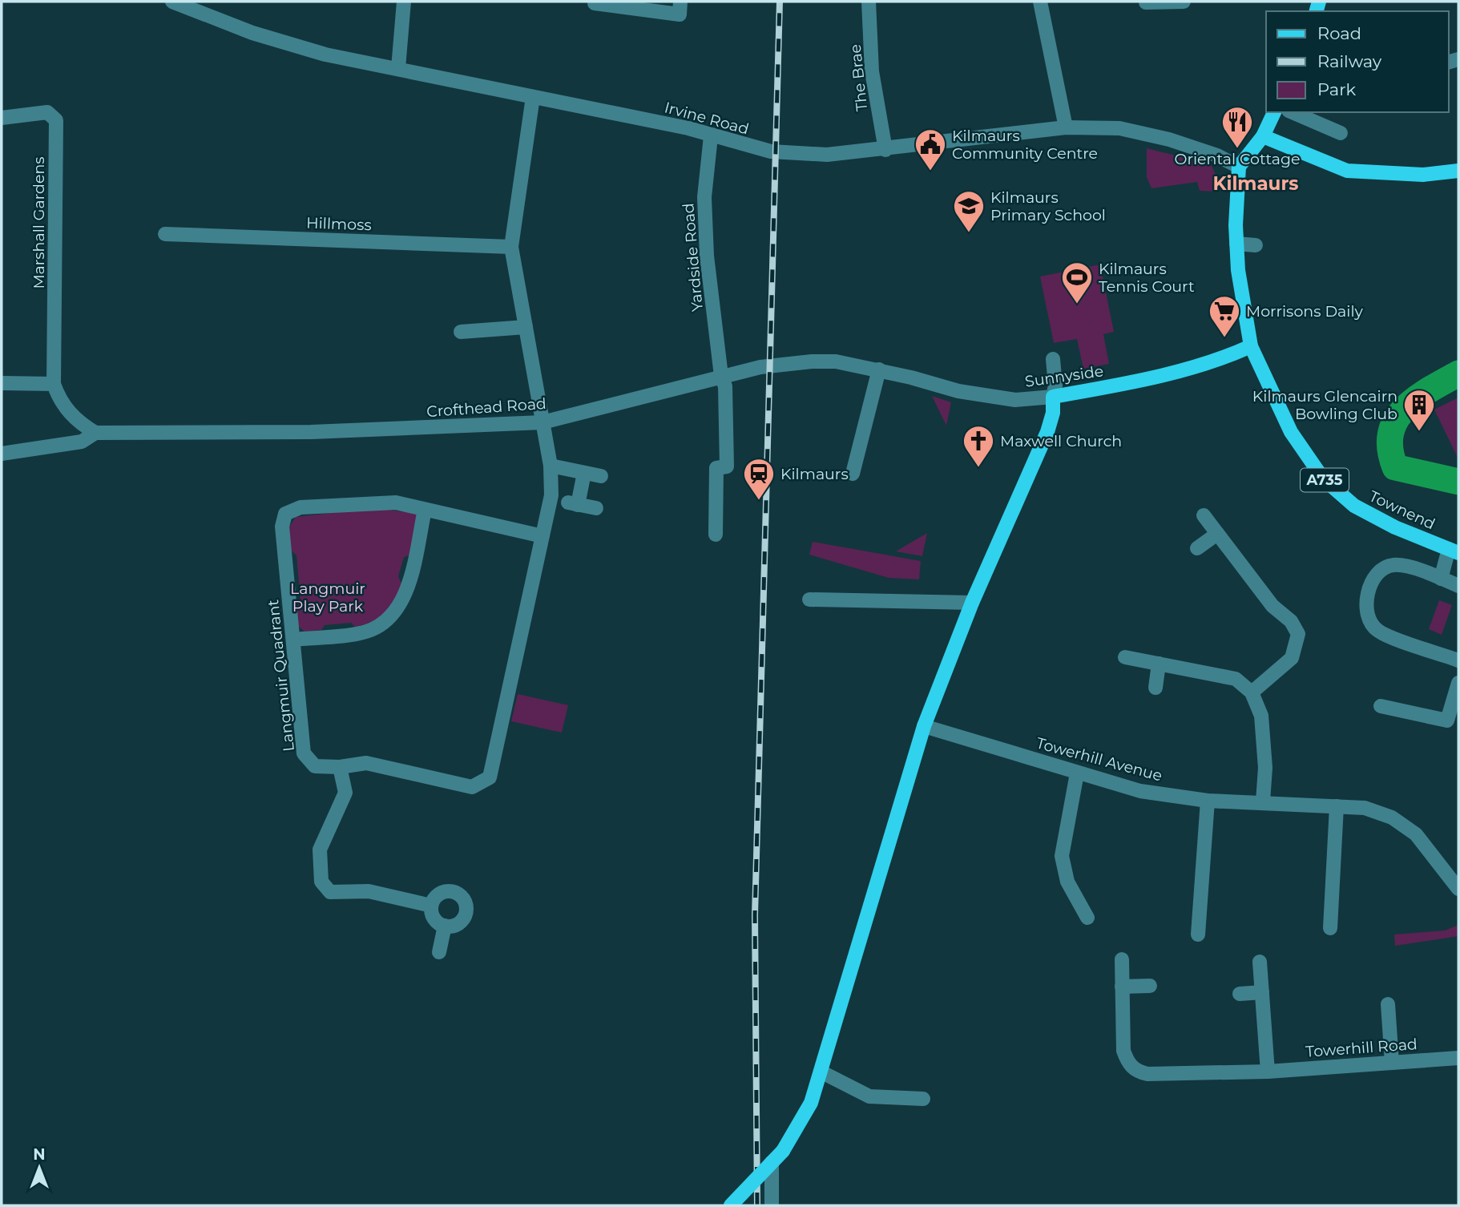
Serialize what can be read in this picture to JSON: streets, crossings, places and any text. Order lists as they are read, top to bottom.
{
  "streets": {
    "main road": ["Sunnyside", "A735", "Townend"],
    "street": [
      "The Brae",
      "Irvine Road",
      "Marshall Gardens",
      "Hillmoss",
      "Yardside Road",
      "Crofthead Road",
      "Langmuir Quadrant",
      "Towerhill Avenue",
      "Towerhill Road"
    ]
  },
  "crossings": [
    ["The Brae", "Irvine Road"],
    ["Irvine Road", "Yardside Road"],
    ["Irvine Road", "A735"],
    ["Marshall Gardens", "Crofthead Road"],
    ["Yardside Road", "Crofthead Road"],
    ["Sunnyside", "Crofthead Road"],
    ["Sunnyside", "A735"],
    ["Sunnyside", "Townend"],
    ["Crofthead Road", "Langmuir Quadrant"],
    ["A735", "Townend"]
  ],
  "districts": ["Kilmaurs"],
  "parks": ["Langmuir Play Park"],
  "places": {
    "restaurant": ["Oriental Cottage"],
    "public building": ["Kilmaurs Community Centre"],
    "school or university": ["Kilmaurs Primary School"],
    "sports": ["Kilmaurs Tennis Court"],
    "supermarket": ["Morrisons Daily"],
    "building": ["Kilmaurs Glencairn Bowling Club"],
    "church": ["Maxwell Church"],
    "station": ["Kilmaurs"]
  },
  "legend": ["Road", "Railway", "Park"],
  "north": "top"
}
